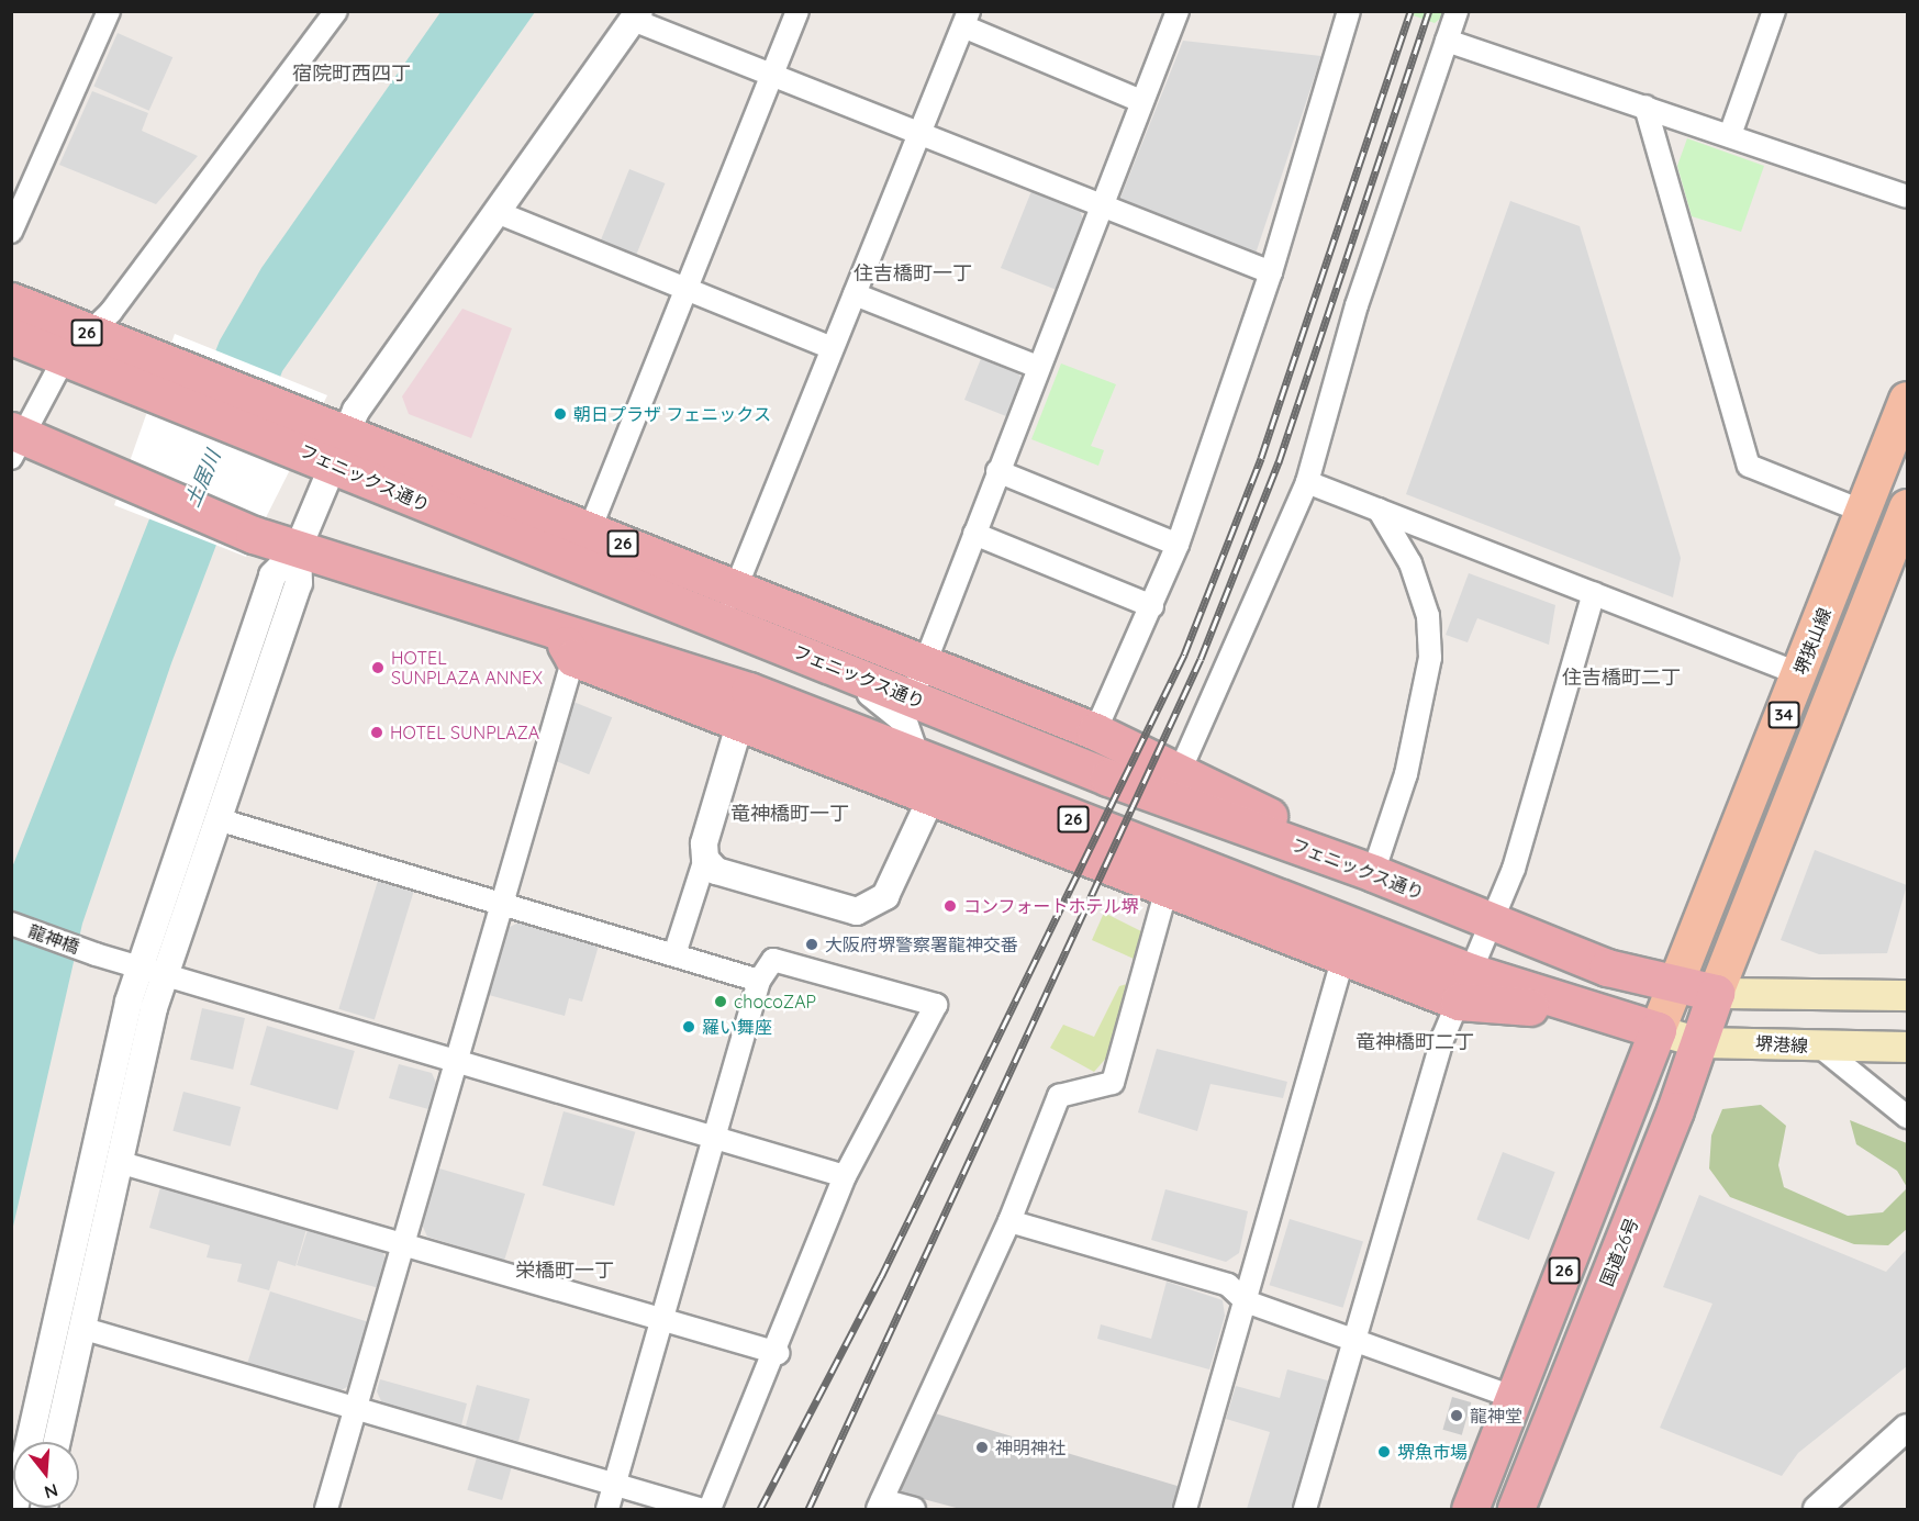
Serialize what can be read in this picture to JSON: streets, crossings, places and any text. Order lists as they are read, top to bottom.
{
  "streets": {
    "highway": ["26", "フェニックス通り", "国道26号"],
    "main road": ["堺狭山線", "34", "堺港線"],
    "street": ["龍神橋"]
  },
  "crossings": [
    ["26", "フェニックス通り"],
    ["26", "堺狭山線"],
    ["26", "堺港線"],
    ["フェニックス通り", "堺狭山線"],
    ["フェニックス通り", "34"],
    ["フェニックス通り", "国道26号"],
    ["堺狭山線", "堺港線"],
    ["34", "国道26号"],
    ["堺港線", "国道26号"]
  ],
  "districts": [
    "宿院町西四丁",
    "住吉橋町一丁",
    "住吉橋町二丁",
    "竜神橋町一丁",
    "竜神橋町二丁",
    "栄橋町一丁"
  ],
  "water": ["土居川"],
  "places": [
    "朝日プラザ フェニックス",
    "HOTEL SUNPLAZA ANNEX",
    "HOTEL SUNPLAZA",
    "コンフォートホテル堺",
    "大阪府堺警察署龍神交番",
    "chocoZAP",
    "羅い舞座",
    "龍神堂",
    "神明神社",
    "堺魚市場"
  ],
  "north": "bottom"
}
